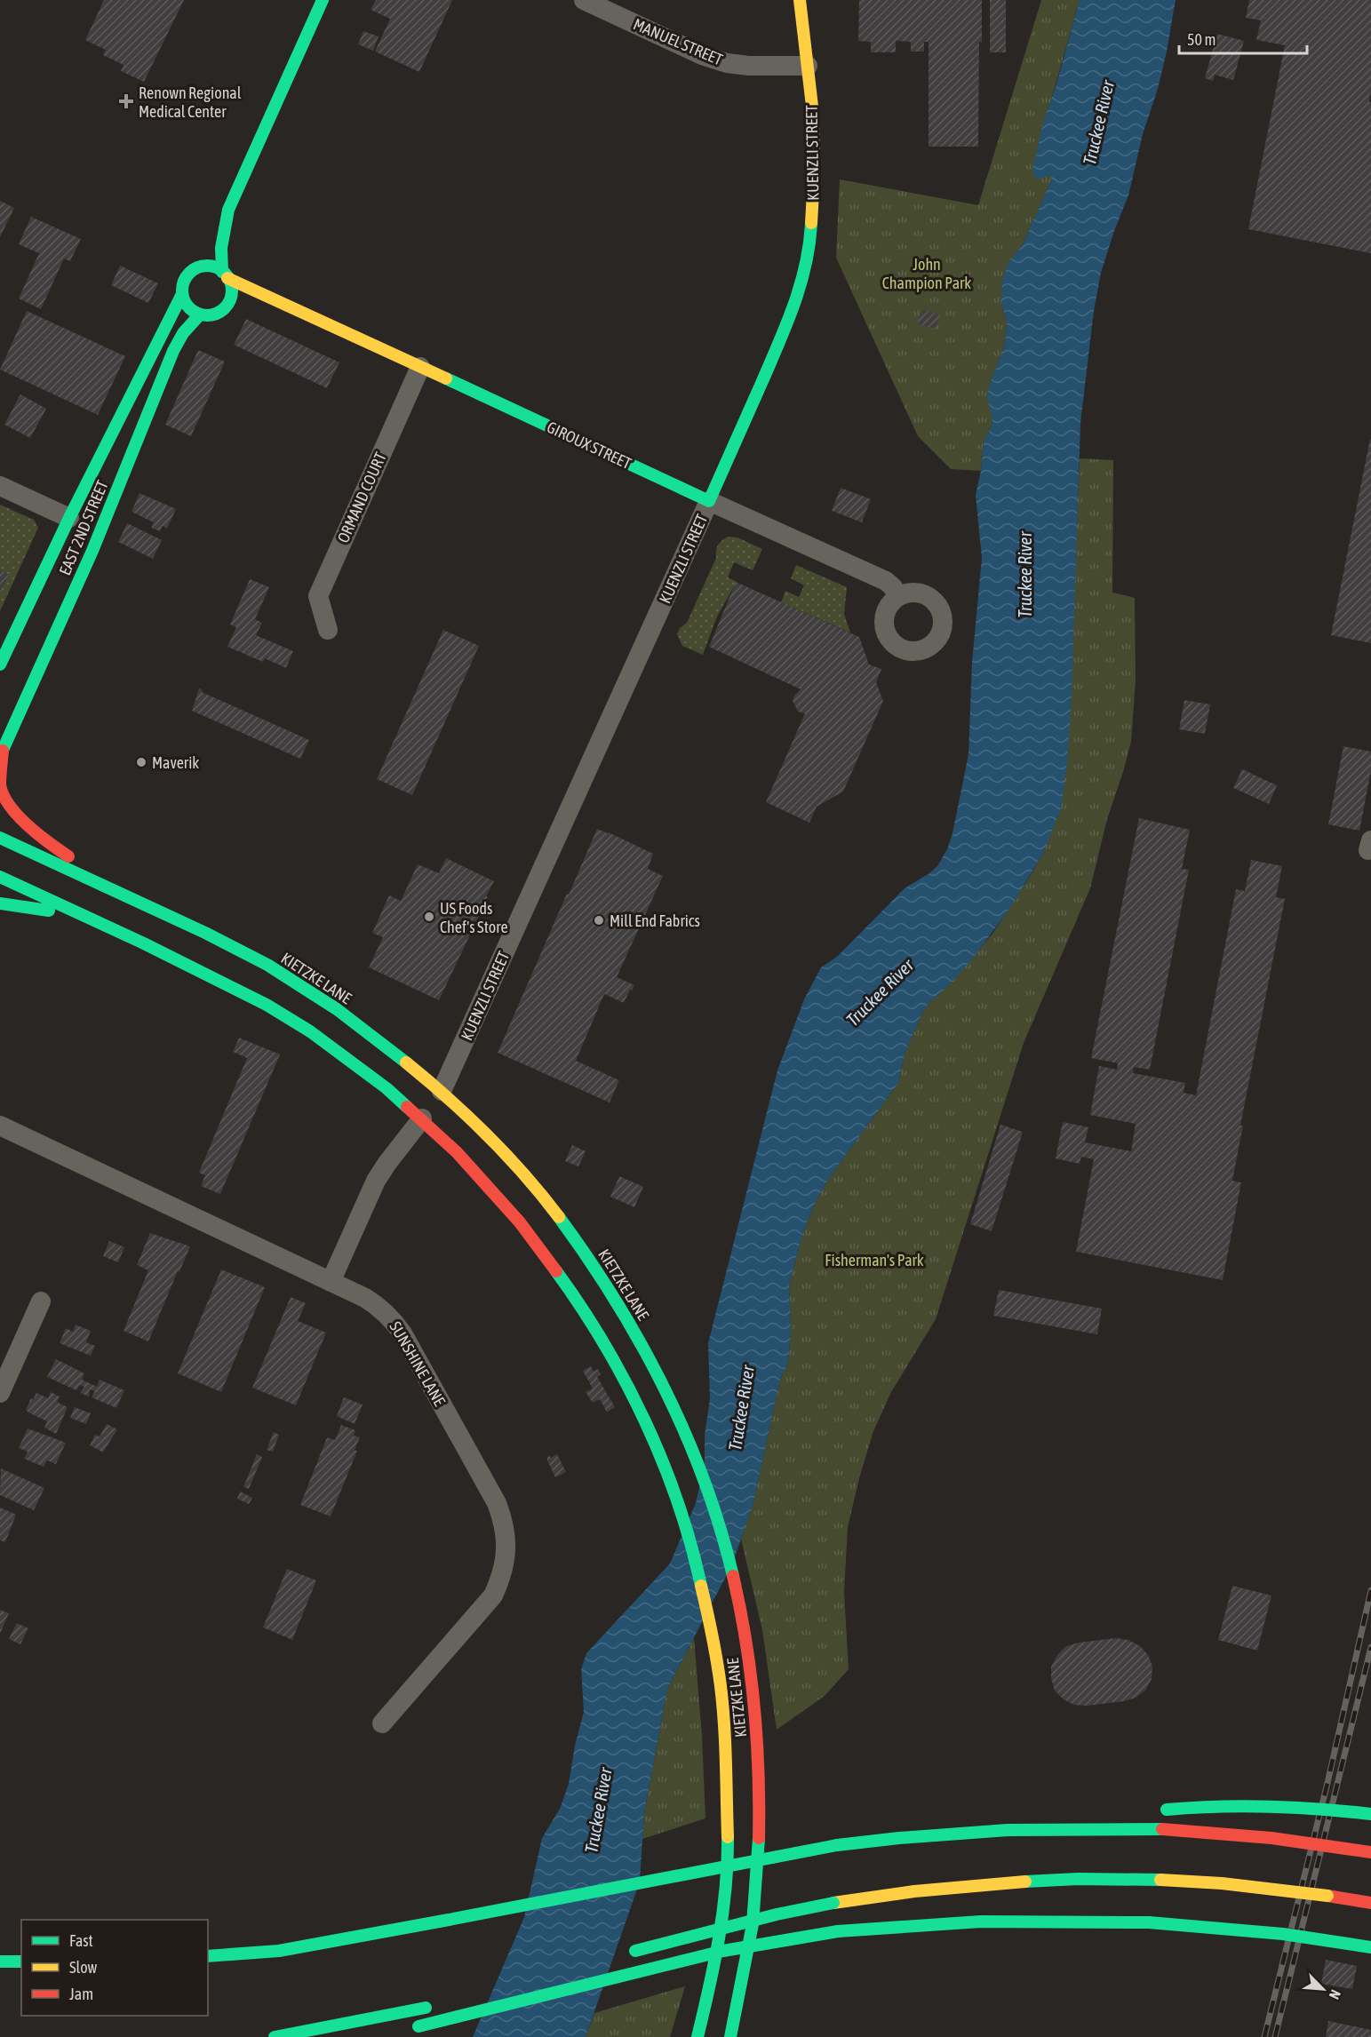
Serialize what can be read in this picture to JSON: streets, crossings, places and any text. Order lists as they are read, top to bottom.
{
  "streets": {
    "main road": [
      "KUENZLI STREET",
      "GIROUX STREET",
      "EAST 2ND STREET",
      "KIETZKE LANE"
    ],
    "street": ["MANUEL STREET", "ORMAND COURT", "SUNSHINE LANE"]
  },
  "crossings": [
    ["MANUEL STREET", "KUENZLI STREET"],
    ["KUENZLI STREET", "GIROUX STREET"],
    ["KUENZLI STREET", "KIETZKE LANE"],
    ["GIROUX STREET", "ORMAND COURT"],
    ["GIROUX STREET", "EAST 2ND STREET"],
    ["EAST 2ND STREET", "KIETZKE LANE"]
  ],
  "water": ["Truckee River"],
  "parks": ["John Champion Park", "Fisherman's Park"],
  "places": {
    "health": ["Renown Regional Medical Center"],
    "other": ["Maverik", "US Foods Chef's Store", "Mill End Fabrics"]
  },
  "legend": ["Fast", "Slow", "Jam"],
  "scale_bar": "50 m",
  "north": "bottom right"
}
